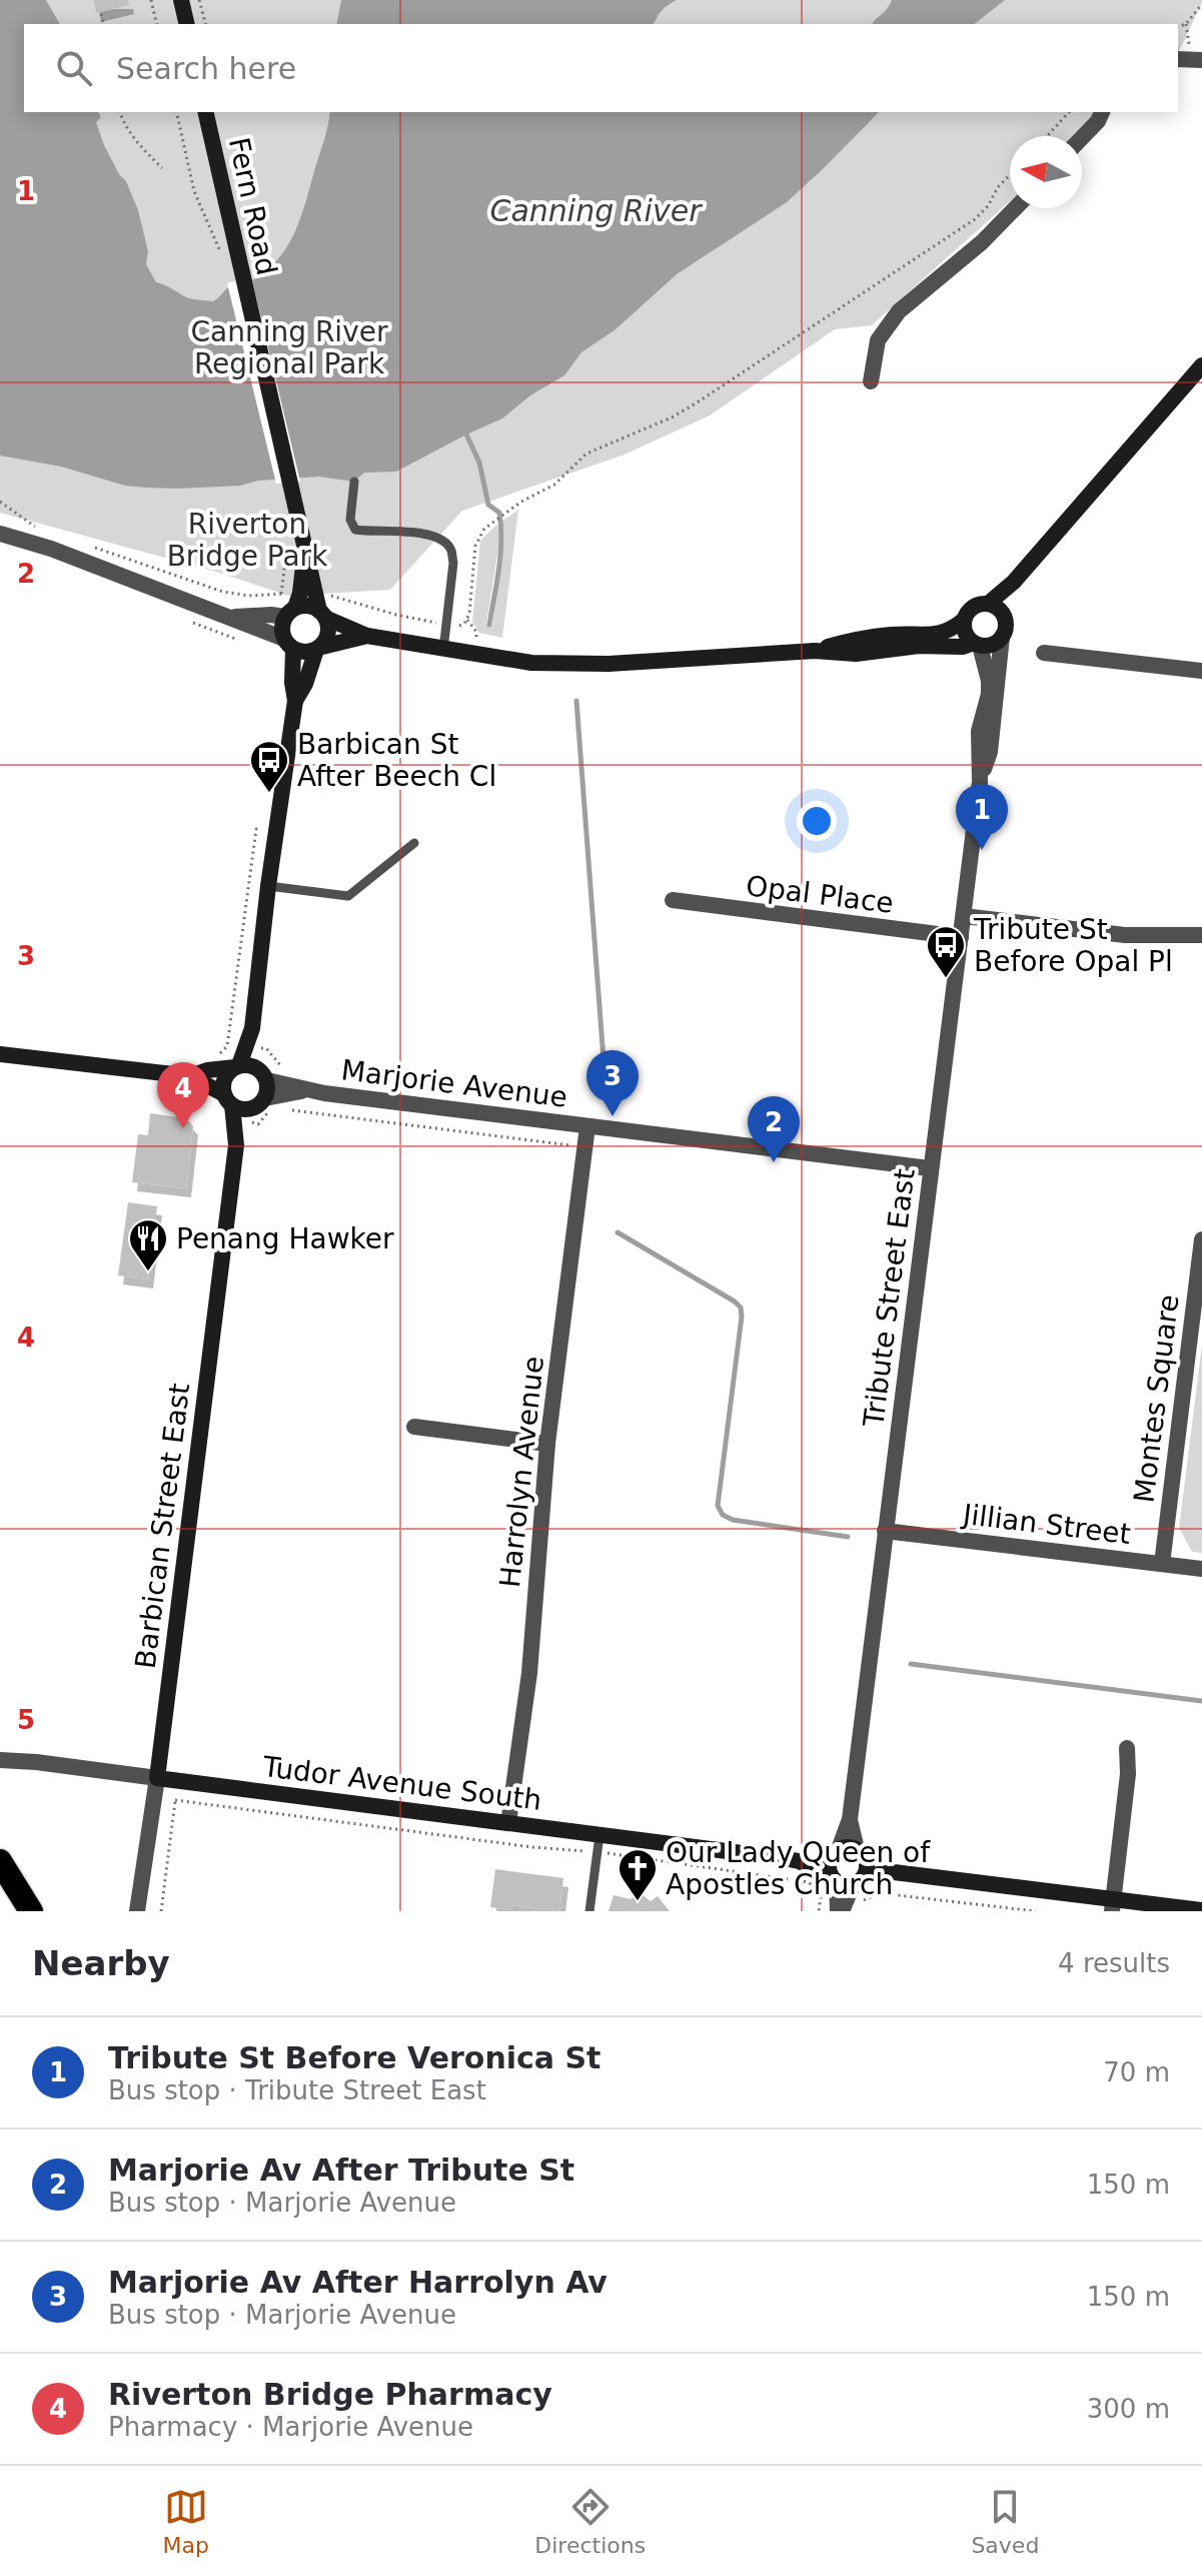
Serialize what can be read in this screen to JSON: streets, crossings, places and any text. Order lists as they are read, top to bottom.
{
  "streets": {
    "street": [
      "Fern Road",
      "Opal Place",
      "Marjorie Avenue",
      "Tribute Street East",
      "Montes Square",
      "Harrolyn Avenue",
      "Jillian Street",
      "Barbican Street East",
      "Tudor Avenue South"
    ]
  },
  "crossings": [
    ["Opal Place", "Tribute Street East"],
    ["Marjorie Avenue", "Tribute Street East"],
    ["Marjorie Avenue", "Harrolyn Avenue"],
    ["Marjorie Avenue", "Barbican Street East"],
    ["Tribute Street East", "Jillian Street"],
    ["Tribute Street East", "Tudor Avenue South"],
    ["Montes Square", "Jillian Street"],
    ["Harrolyn Avenue", "Tudor Avenue South"],
    ["Barbican Street East", "Tudor Avenue South"]
  ],
  "water": ["Canning River"],
  "parks": ["Canning River Regional Park", "Riverton Bridge Park"],
  "places": {
    "bus stop": ["Barbican St After Beech Cl", "Tribute St Before Opal Pl"],
    "restaurant": ["Penang Hawker"],
    "church": ["Our Lady Queen of Apostles Church"]
  },
  "north": "left",
  "page": {
    "search": "Search here",
    "pins": [
      "1",
      "3",
      "4",
      "2"
    ],
    "heading": ["Nearby", "4 results"],
    "list": [
      {
        "mark": "1",
        "name": "Tribute St Before Veronica St",
        "note": "Bus stop · Tribute Street East",
        "value": "70 m"
      },
      {
        "mark": "2",
        "name": "Marjorie Av After Tribute St",
        "note": "Bus stop · Marjorie Avenue",
        "value": "150 m"
      },
      {
        "mark": "3",
        "name": "Marjorie Av After Harrolyn Av",
        "note": "Bus stop · Marjorie Avenue",
        "value": "150 m"
      },
      {
        "mark": "4",
        "name": "Riverton Bridge Pharmacy",
        "note": "Pharmacy · Marjorie Avenue",
        "value": "300 m"
      }
    ],
    "nav": ["Map", "Directions", "Saved"]
  },
  "grid": {
    "rows": [
      "1",
      "2",
      "3",
      "4",
      "5"
    ]
  }
}
